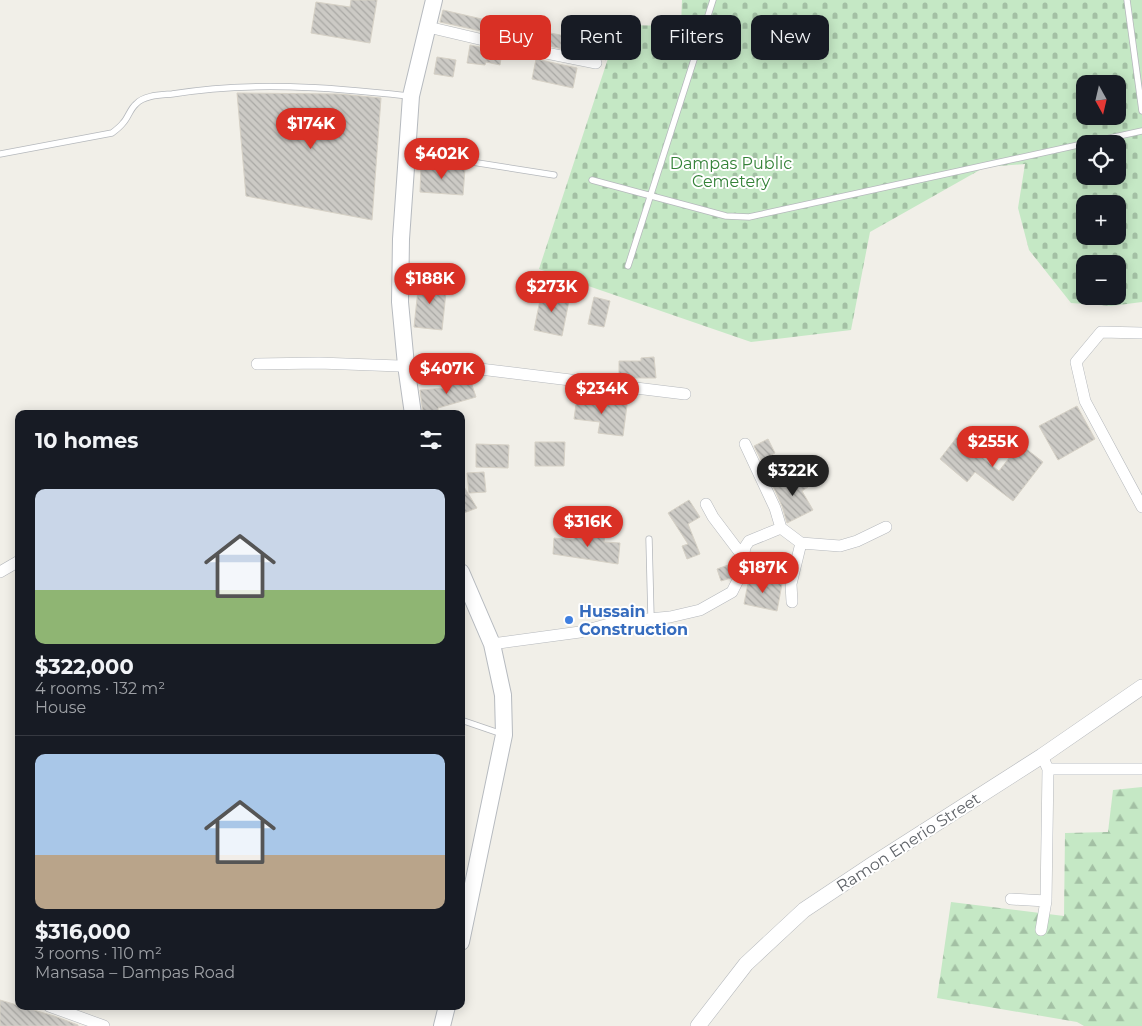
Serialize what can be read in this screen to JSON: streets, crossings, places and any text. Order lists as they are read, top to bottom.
{
  "streets": {
    "street": ["Ramon Enerio Street"]
  },
  "parks": ["Dampas Public Cemetery"],
  "places": ["Hussain Construction"],
  "north": "bottom",
  "page": {
    "chip": [
      "Buy",
      "Rent",
      "Filters",
      "New"
    ],
    "map_buttons": ["+", "−"],
    "price": [
      "$174K",
      "$402K",
      "$188K",
      "$273K",
      "$407K",
      "$234K",
      "$255K",
      "$322K",
      "$316K",
      "$187K"
    ],
    "heading": "10 homes",
    "list": [
      {
        "name": "$322,000",
        "note": "4 rooms · 132 m² · House"
      },
      {
        "name": "$316,000",
        "note": "3 rooms · 110 m² · Mansasa – Dampas Road"
      }
    ]
  }
}
